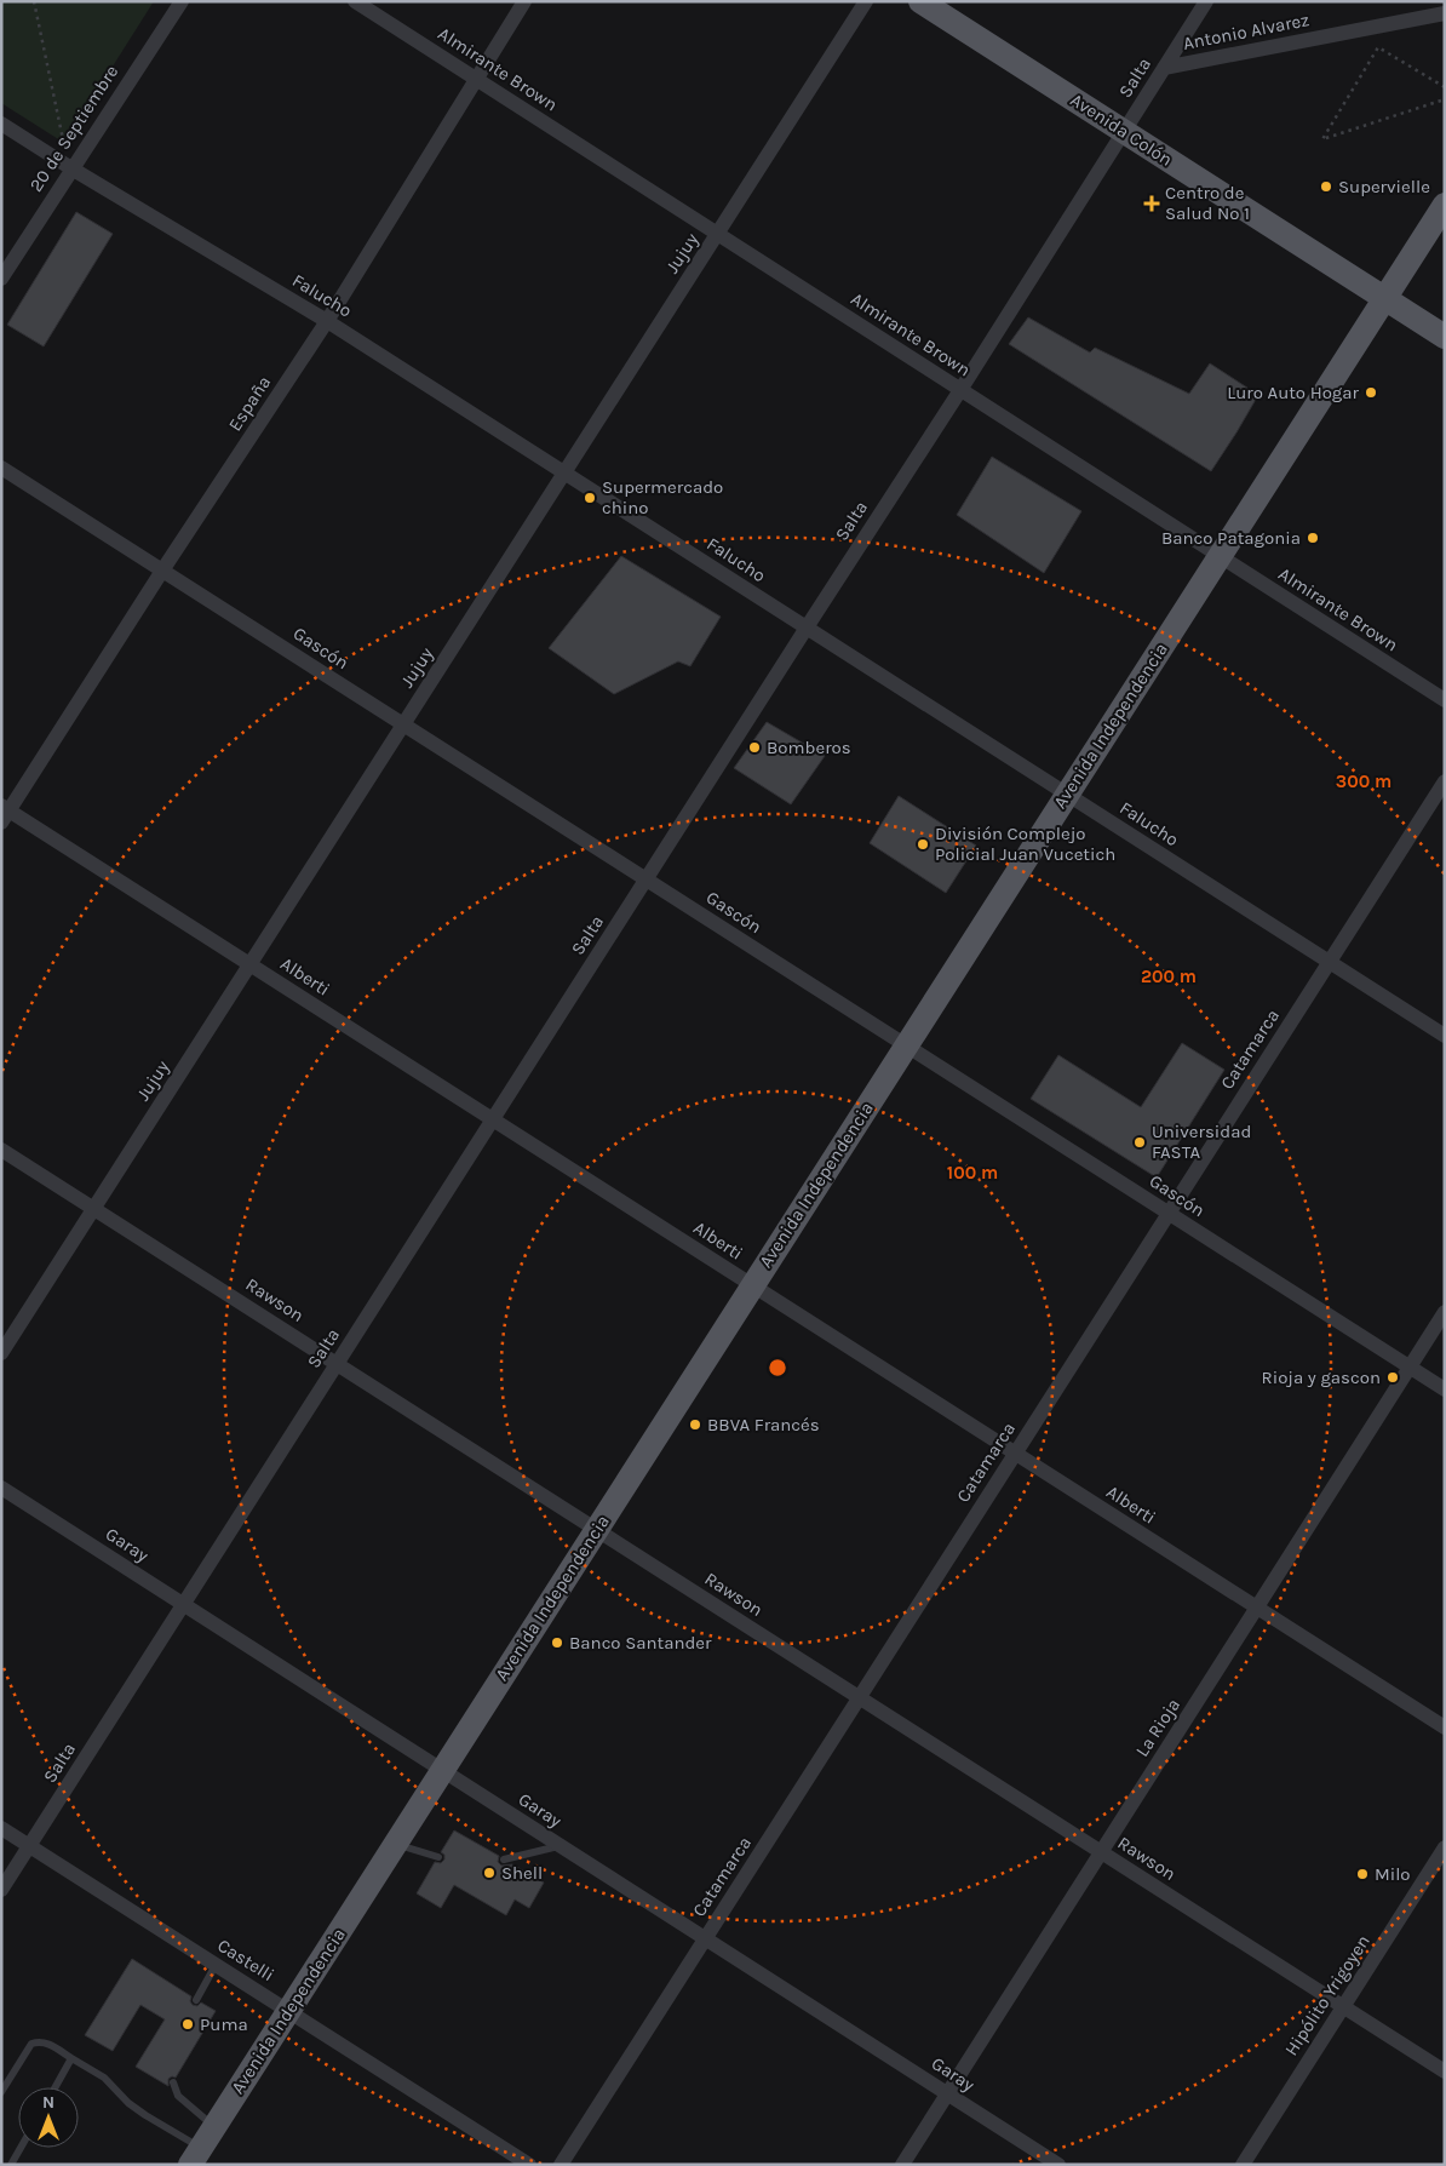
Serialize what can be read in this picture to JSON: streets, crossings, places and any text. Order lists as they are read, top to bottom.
{
  "streets": {
    "main road": ["Avenida Colón", "Avenida Independencia"],
    "street": [
      "Antonio Alvarez",
      "Almirante Brown",
      "Salta",
      "20 de Septiembre",
      "Jujuy",
      "Falucho",
      "España",
      "Gascón",
      "Alberti",
      "Catamarca",
      "Rawson",
      "Garay",
      "La Rioja",
      "Castelli",
      "Hipólito Yrigoyen"
    ]
  },
  "crossings": [
    ["Antonio Alvarez", "Salta"],
    ["Almirante Brown", "Salta"],
    ["Almirante Brown", "Jujuy"],
    ["Almirante Brown", "España"],
    ["Almirante Brown", "Avenida Independencia"],
    ["Salta", "Avenida Colón"],
    ["Salta", "Falucho"],
    ["Salta", "Gascón"],
    ["Salta", "Alberti"],
    ["Salta", "Rawson"],
    ["Salta", "Garay"],
    ["Salta", "Castelli"],
    ["20 de Septiembre", "Falucho"],
    ["Avenida Colón", "Avenida Independencia"],
    ["Jujuy", "Falucho"],
    ["Jujuy", "Gascón"],
    ["Jujuy", "Alberti"],
    ["Jujuy", "Rawson"],
    ["Falucho", "España"],
    ["Falucho", "Avenida Independencia"],
    ["Falucho", "Catamarca"],
    ["España", "Gascón"],
    ["España", "Alberti"],
    ["Gascón", "Avenida Independencia"],
    ["Gascón", "Catamarca"],
    ["Gascón", "La Rioja"],
    ["Avenida Independencia", "Alberti"],
    ["Avenida Independencia", "Rawson"],
    ["Avenida Independencia", "Garay"],
    ["Avenida Independencia", "Castelli"],
    ["Alberti", "Catamarca"],
    ["Alberti", "La Rioja"],
    ["Catamarca", "Rawson"],
    ["Catamarca", "Garay"],
    ["Rawson", "La Rioja"],
    ["Rawson", "Hipólito Yrigoyen"],
    ["Garay", "La Rioja"]
  ],
  "places": {
    "other": [
      "Supervielle",
      "Luro Auto Hogar",
      "Supermercado chino",
      "Banco Patagonia",
      "Bomberos",
      "División Complejo Policial Juan Vucetich",
      "Universidad FASTA",
      "Rioja y gascon",
      "BBVA Francés",
      "Banco Santander",
      "Shell",
      "Milo",
      "Puma"
    ],
    "health": ["Centro de Salud Nº 1"]
  },
  "north": "top",
  "rings": ["300 m", "200 m", "100 m"]
}
